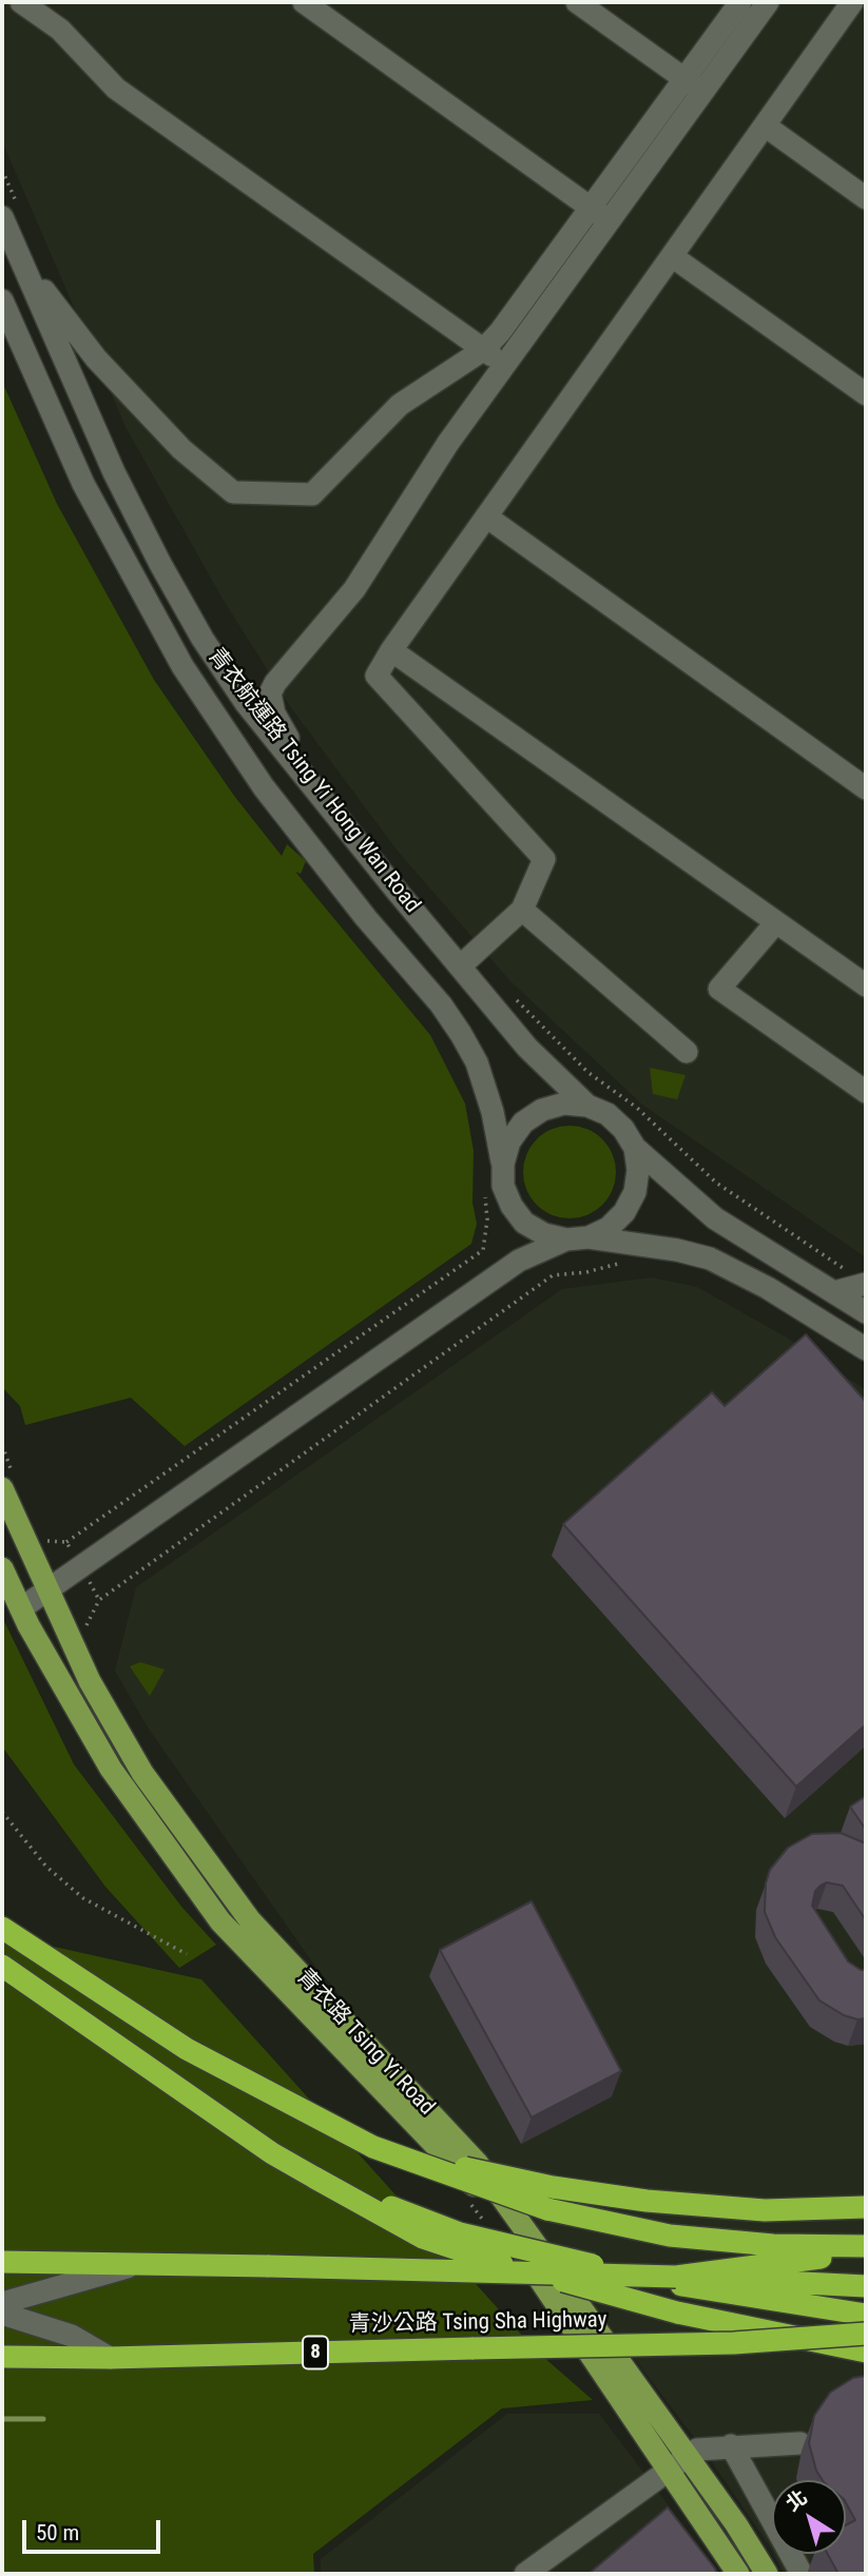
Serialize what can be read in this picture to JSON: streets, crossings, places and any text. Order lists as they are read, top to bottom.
{
  "streets": {
    "highway": ["青沙公路 Tsing Sha Highway", "8"],
    "main road": ["青衣路 Tsing Yi Road"],
    "street": ["青衣航運路 Tsing Yi Hong Wan Road"]
  },
  "scale_bar": "50 m",
  "north": "top left"
}
